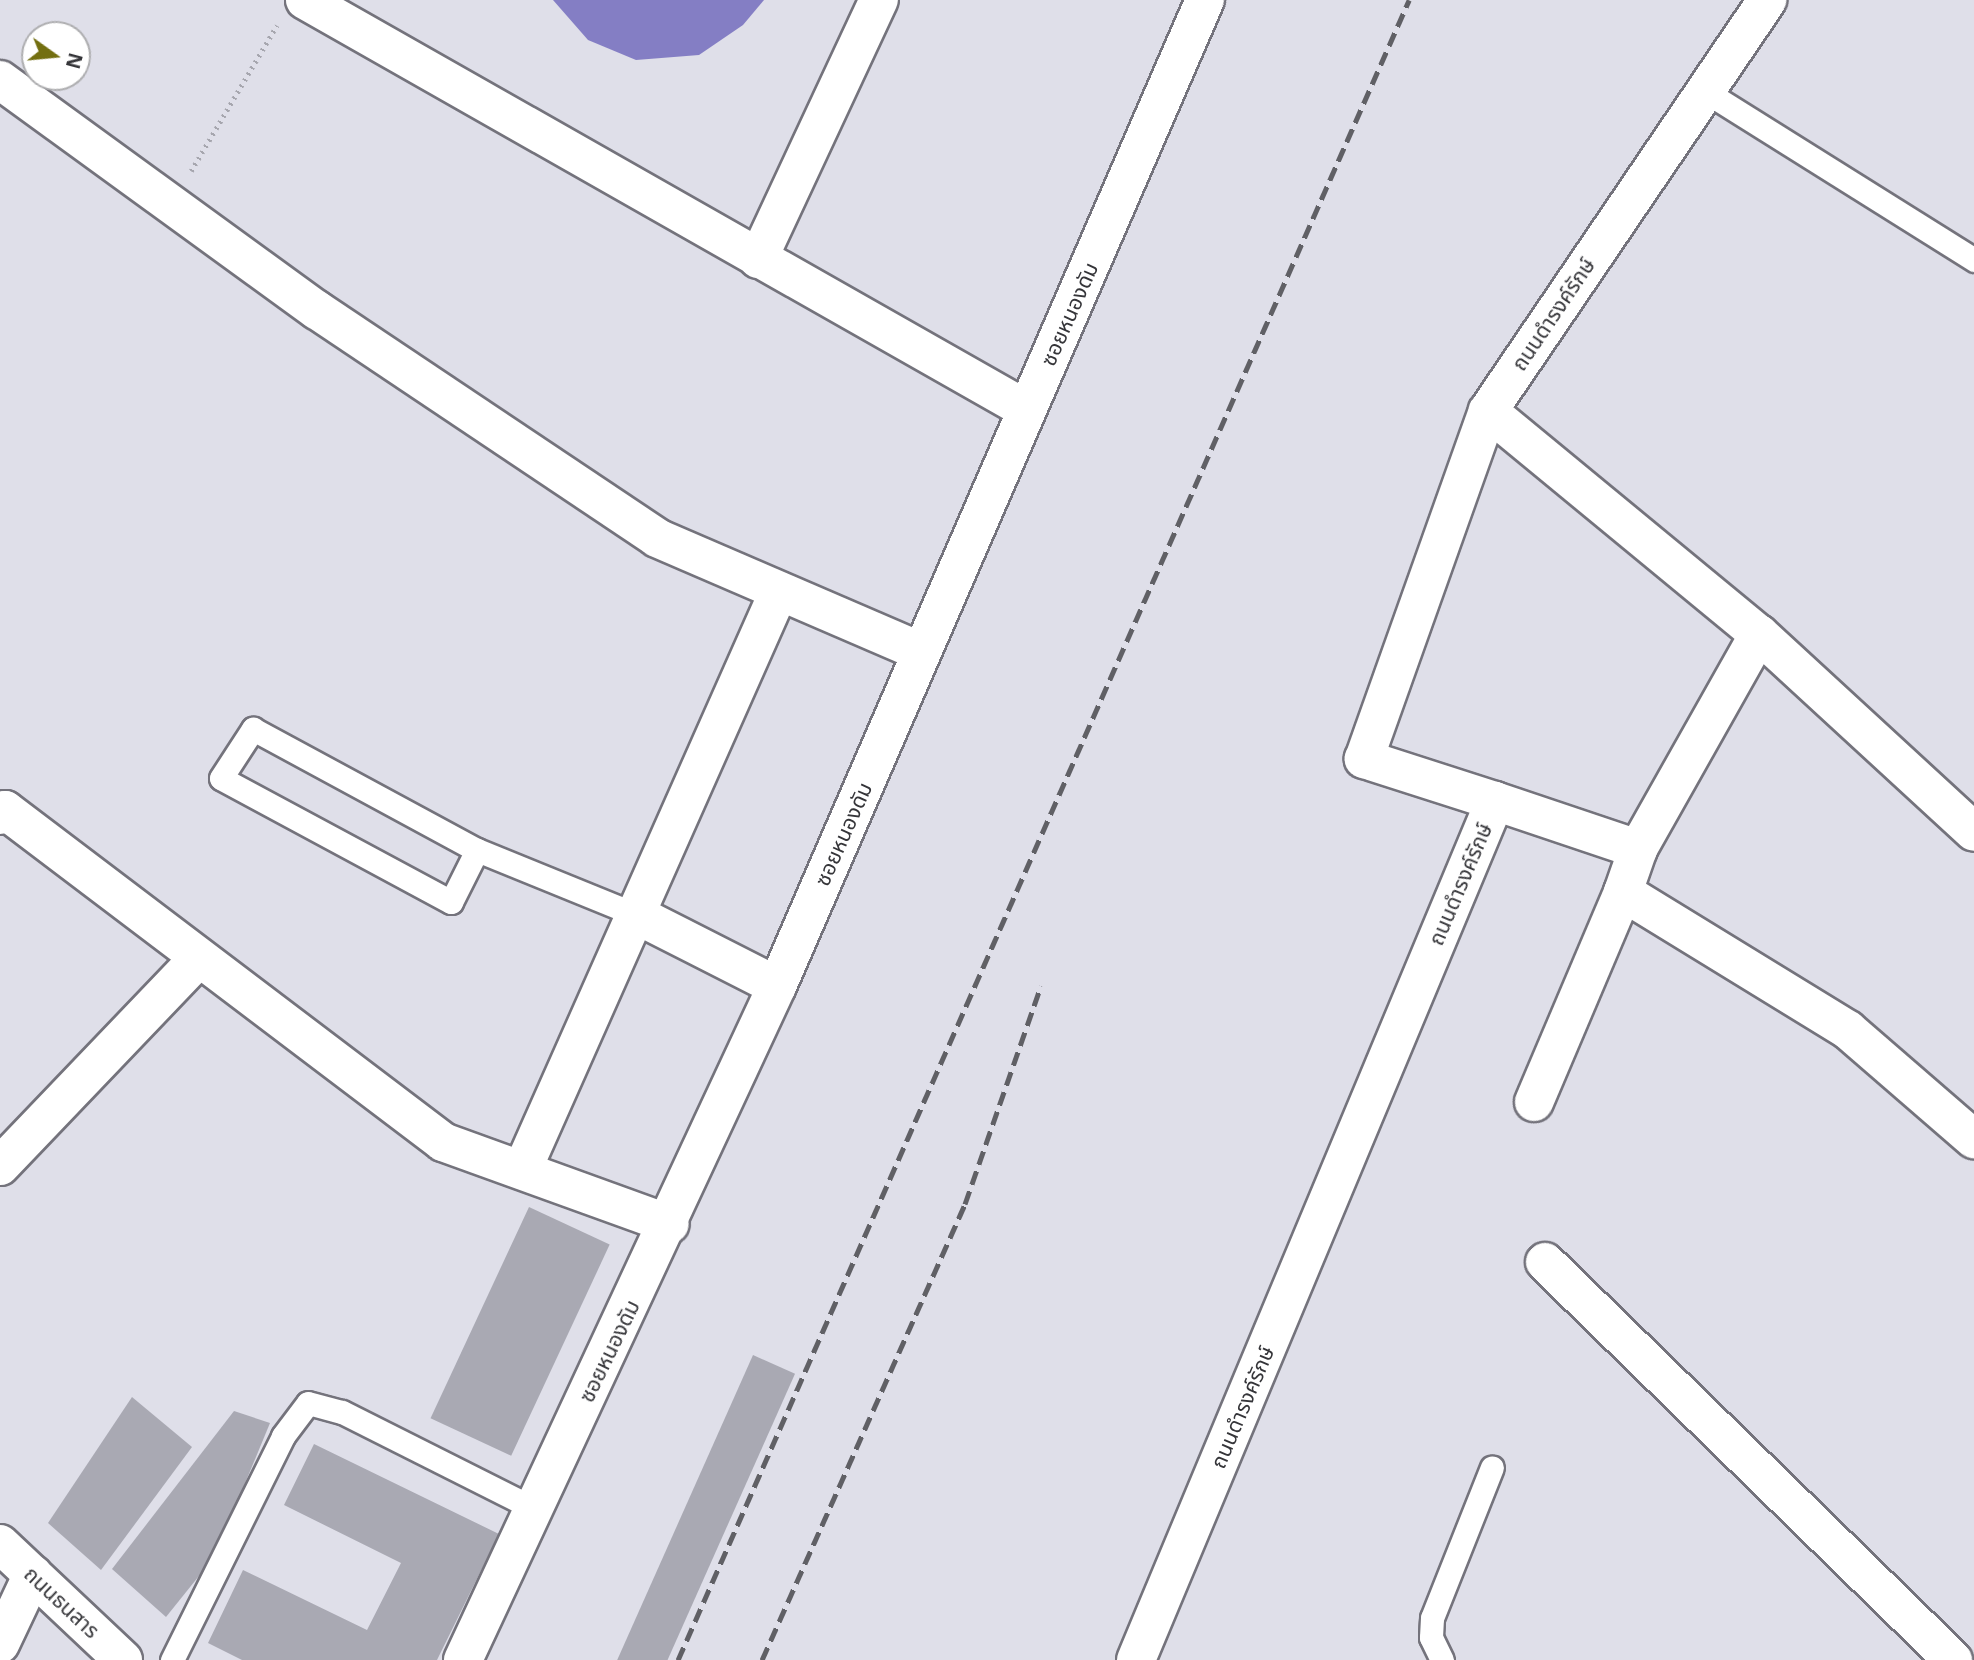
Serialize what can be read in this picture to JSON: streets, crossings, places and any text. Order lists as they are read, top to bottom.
{
  "streets": {
    "street": ["ซอยหนองดัม", "ถนนดำรงค์รักษ์", "ถนนธนสาร"]
  },
  "north": "right"
}
